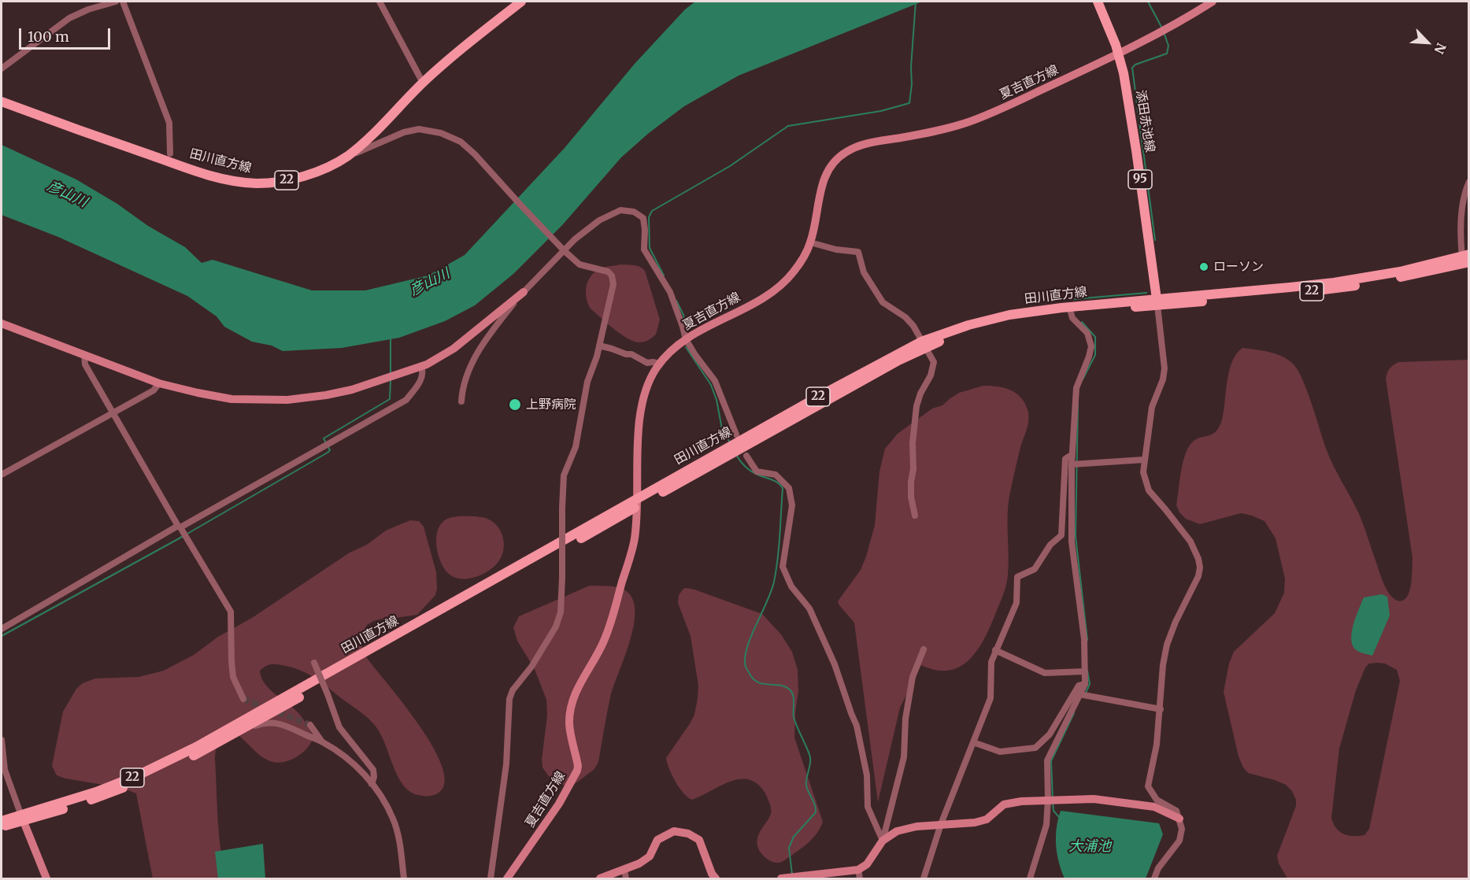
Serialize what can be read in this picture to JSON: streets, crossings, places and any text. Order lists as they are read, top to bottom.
{
  "streets": {
    "main road": [
      "夏吉直方線",
      "添田赤池線",
      "田川直方線",
      "95",
      "22"
    ]
  },
  "crossings": [
    ["夏吉直方線", "添田赤池線"],
    ["夏吉直方線", "田川直方線"],
    ["添田赤池線", "田川直方線"]
  ],
  "water": ["彦山川", "大浦池"],
  "places": ["ローソン", "上野病院"],
  "scale_bar": "100 m",
  "north": "bottom right"
}
